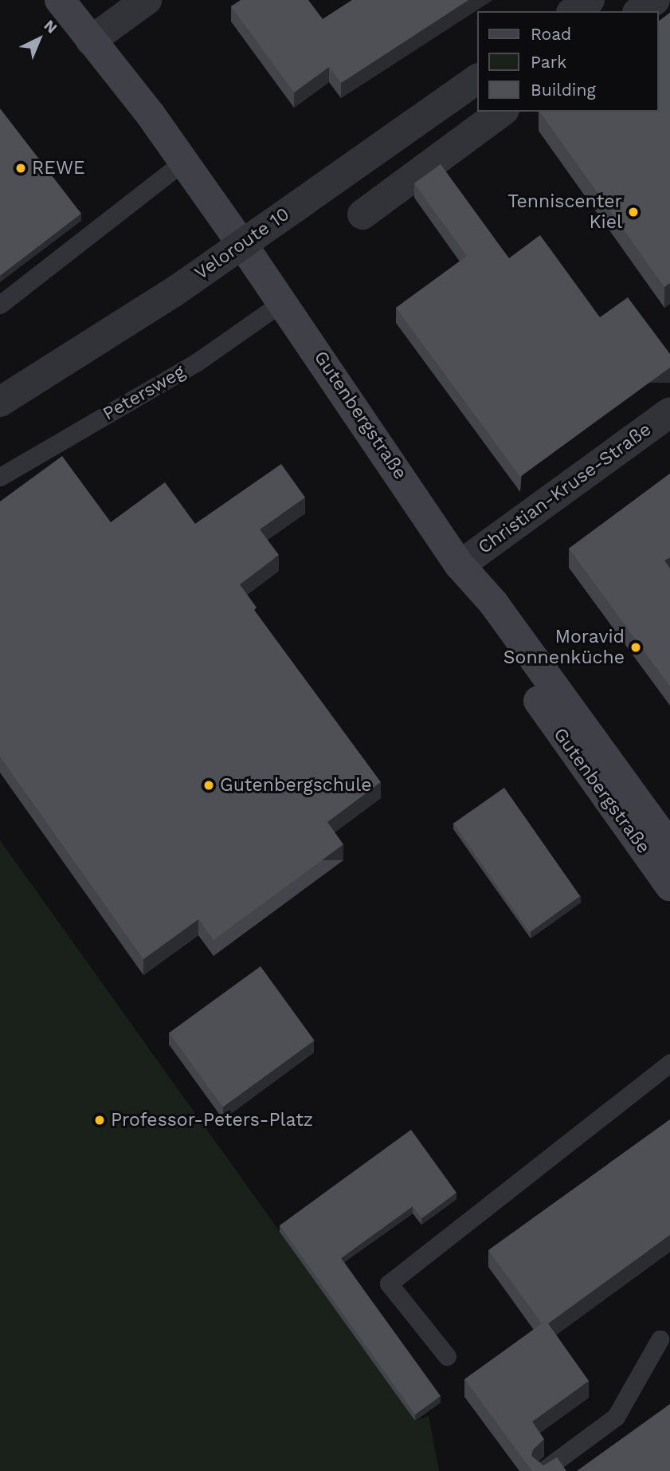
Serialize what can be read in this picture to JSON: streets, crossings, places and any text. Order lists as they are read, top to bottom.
{
  "streets": {
    "main road": ["Gutenbergstraße"],
    "street": ["Veloroute 10", "Christian-Kruse-Straße"],
    "lane": ["Petersweg"]
  },
  "crossings": [
    ["Petersweg", "Gutenbergstraße"],
    ["Gutenbergstraße", "Christian-Kruse-Straße"]
  ],
  "places": [
    "REWE",
    "Tenniscenter Kiel",
    "Moravid Sonnenküche",
    "Gutenbergschule",
    "Professor-Peters-Platz"
  ],
  "legend": ["Road", "Park", "Building"],
  "north": "top right"
}
